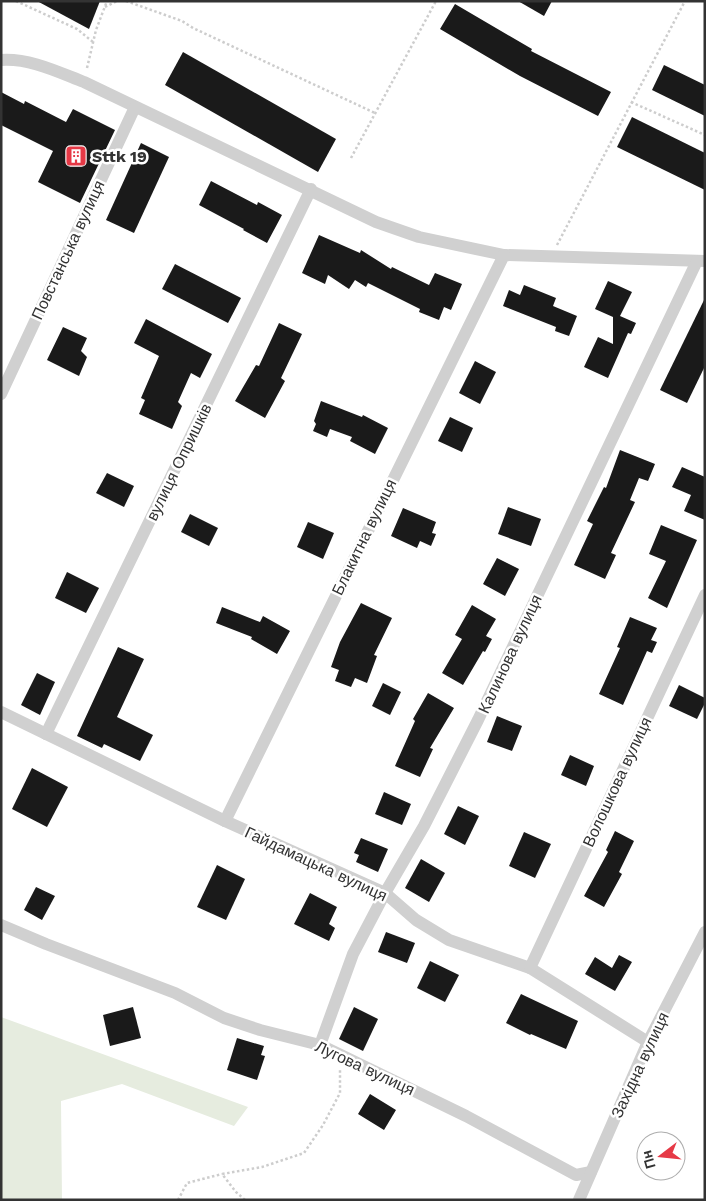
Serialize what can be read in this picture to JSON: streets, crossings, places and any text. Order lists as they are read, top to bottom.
{
  "streets": {
    "street": [
      "Повстанська вулиця",
      "вулиця Опришків",
      "Блакитна вулиця",
      "Калинова вулиця",
      "Волошкова вулиця",
      "Гайдамацька вулиця",
      "Західна вулиця",
      "Лугова вулиця"
    ]
  },
  "crossings": [
    ["вулиця Опришків", "Гайдамацька вулиця"],
    ["Блакитна вулиця", "Гайдамацька вулиця"],
    ["Калинова вулиця", "Гайдамацька вулиця"],
    ["Калинова вулиця", "Лугова вулиця"],
    ["Волошкова вулиця", "Гайдамацька вулиця"],
    ["Гайдамацька вулиця", "Західна вулиця"],
    ["Західна вулиця", "Лугова вулиця"]
  ],
  "places": {
    "building": ["Sttk 19"]
  },
  "north": "left"
}
